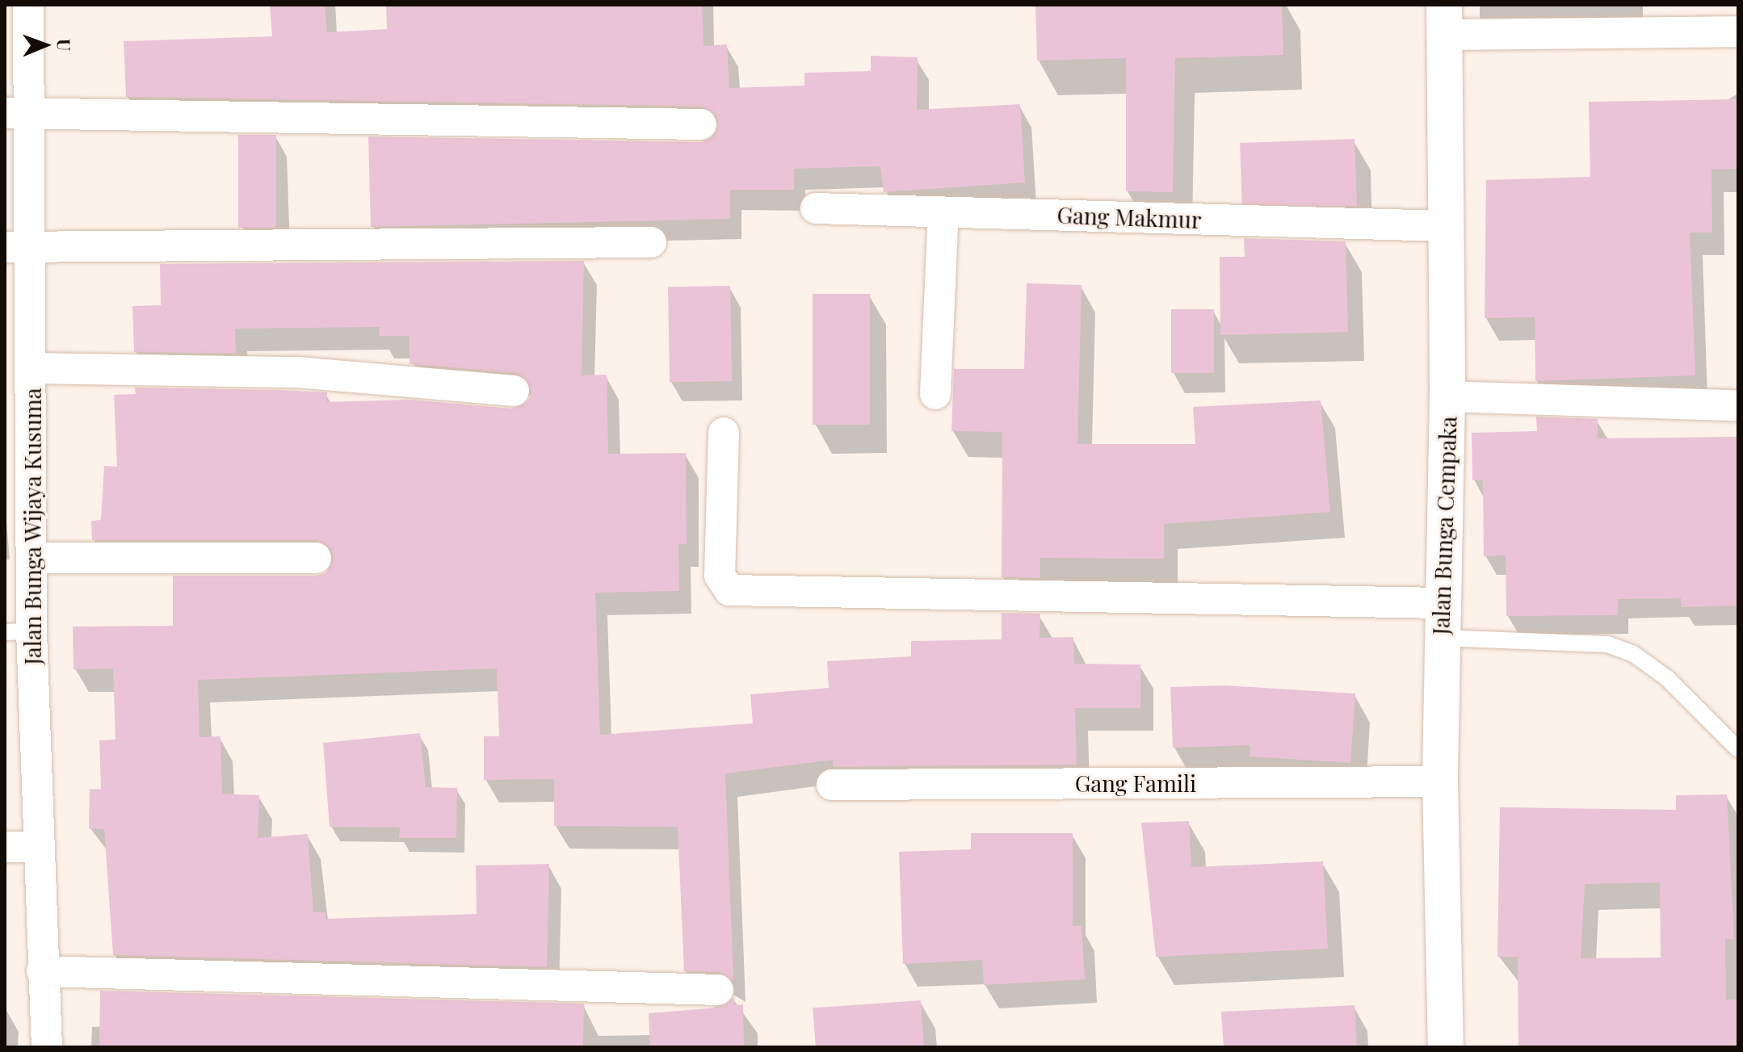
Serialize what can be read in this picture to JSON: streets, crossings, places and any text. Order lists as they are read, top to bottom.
{
  "streets": {
    "street": [
      "Gang Makmur",
      "Jalan Bunga Cempaka",
      "Jalan Bunga Wijaya Kusuma",
      "Gang Famili"
    ]
  },
  "crossings": [
    ["Gang Makmur", "Jalan Bunga Cempaka"],
    ["Jalan Bunga Cempaka", "Gang Famili"]
  ],
  "north": "right"
}
